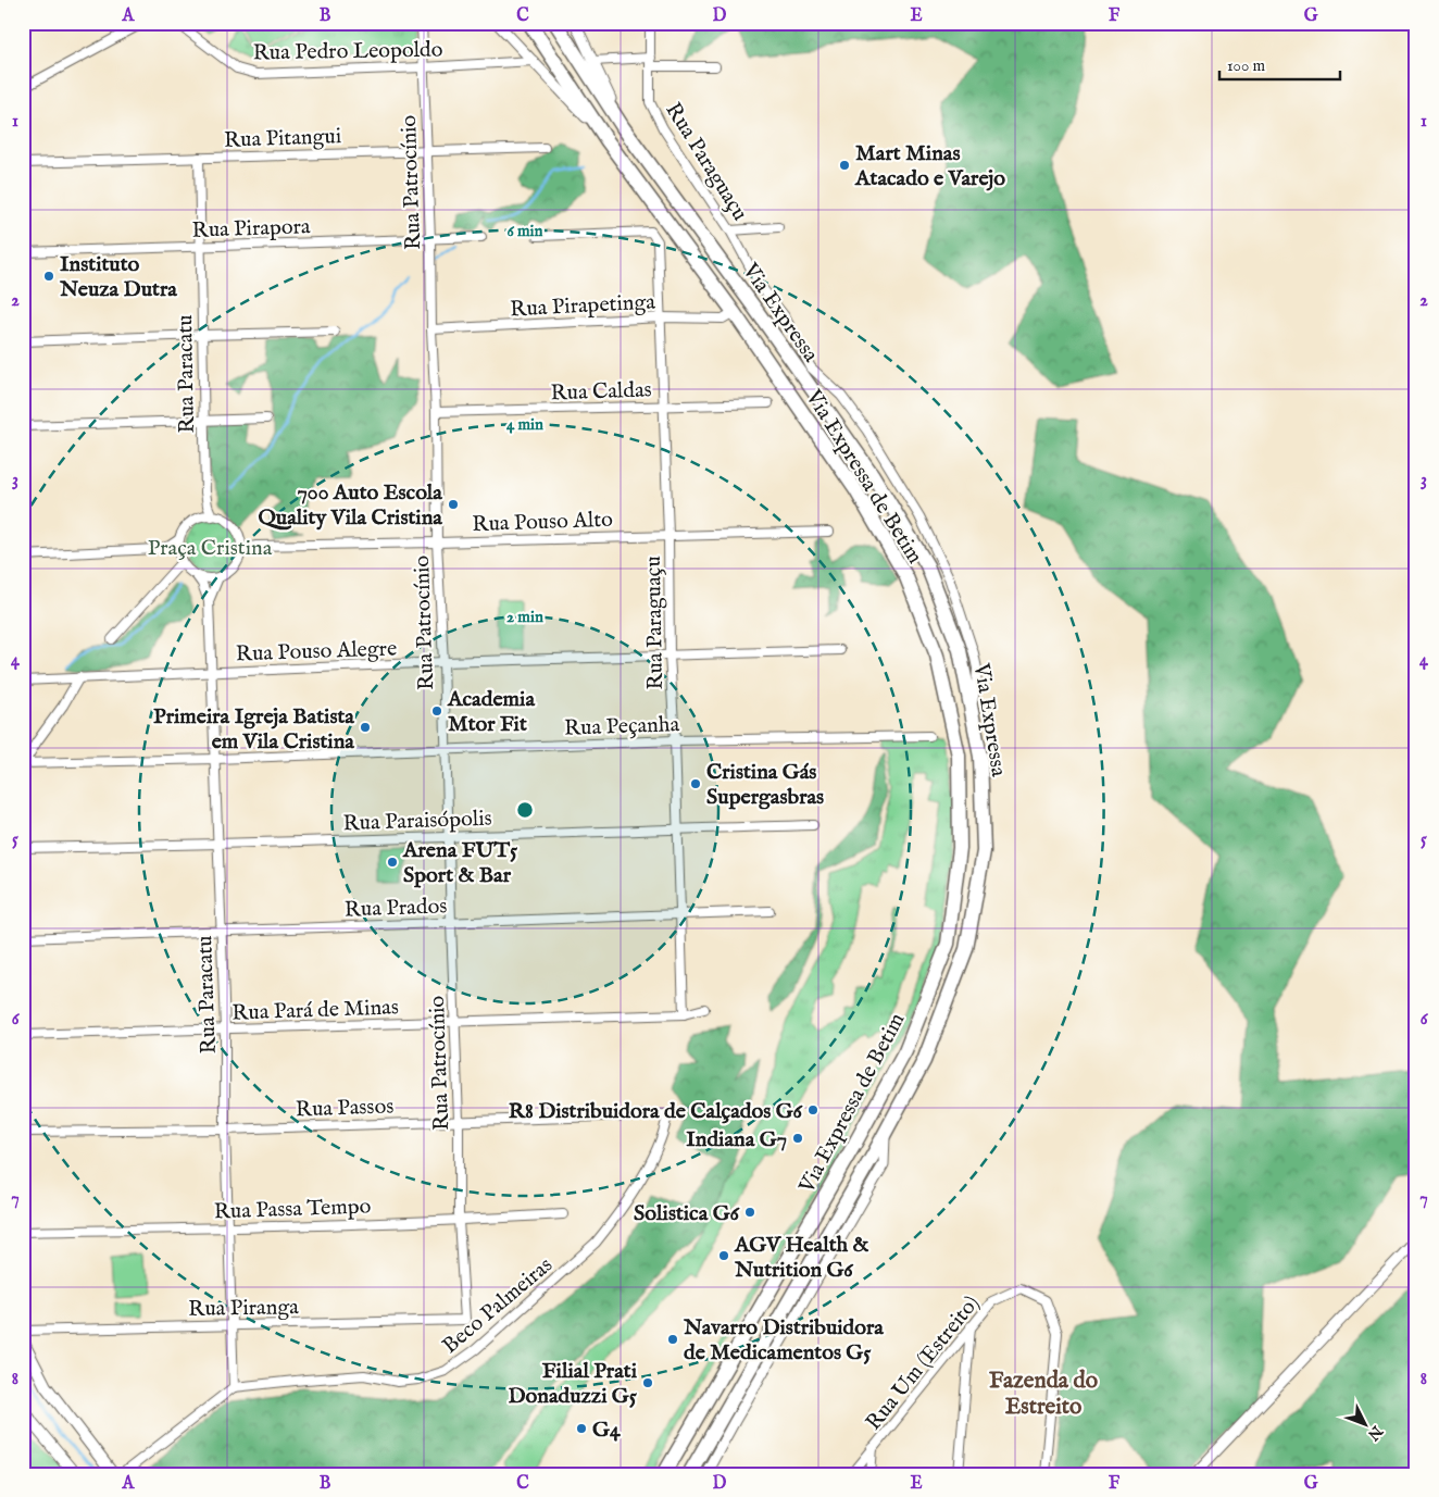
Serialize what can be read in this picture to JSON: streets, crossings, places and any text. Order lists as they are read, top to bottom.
{
  "streets": {
    "highway": ["Via Expressa", "Via Expressa de Betim"],
    "street": [
      "Rua Pedro Leopoldo",
      "Rua Pitangui",
      "Rua Paraguaçu",
      "Rua Patrocínio",
      "Rua Pirapora",
      "Rua Pirapetinga",
      "Rua Paracatu",
      "Rua Caldas",
      "Rua Pouso Alto",
      "Rua Pouso Alegre",
      "Rua Peçanha",
      "Rua Paraisópolis",
      "Rua Prados",
      "Rua Pará de Minas",
      "Rua Passos",
      "Rua Passa Tempo",
      "Beco Palmeiras",
      "Rua Piranga",
      "Rua Um (Estreito)"
    ]
  },
  "crossings": [
    ["Rua Pedro Leopoldo", "Rua Patrocínio"],
    ["Rua Pitangui", "Rua Patrocínio"],
    ["Rua Pitangui", "Rua Paracatu"],
    ["Rua Paraguaçu", "Rua Pirapetinga"],
    ["Rua Paraguaçu", "Via Expressa"],
    ["Rua Paraguaçu", "Rua Caldas"],
    ["Rua Paraguaçu", "Rua Pouso Alto"],
    ["Rua Paraguaçu", "Rua Pouso Alegre"],
    ["Rua Paraguaçu", "Rua Peçanha"],
    ["Rua Paraguaçu", "Rua Paraisópolis"],
    ["Rua Paraguaçu", "Rua Prados"],
    ["Rua Paraguaçu", "Rua Pará de Minas"],
    ["Rua Patrocínio", "Rua Pirapora"],
    ["Rua Patrocínio", "Rua Pirapetinga"],
    ["Rua Patrocínio", "Rua Caldas"],
    ["Rua Patrocínio", "Rua Pouso Alto"],
    ["Rua Patrocínio", "Rua Pouso Alegre"],
    ["Rua Patrocínio", "Rua Peçanha"],
    ["Rua Patrocínio", "Rua Paraisópolis"],
    ["Rua Patrocínio", "Rua Prados"],
    ["Rua Patrocínio", "Rua Pará de Minas"],
    ["Rua Patrocínio", "Rua Passos"],
    ["Rua Patrocínio", "Rua Passa Tempo"],
    ["Rua Patrocínio", "Rua Piranga"],
    ["Rua Pirapora", "Rua Paracatu"],
    ["Rua Pirapetinga", "Via Expressa de Betim"],
    ["Rua Paracatu", "Rua Pouso Alto"],
    ["Rua Paracatu", "Rua Pouso Alegre"],
    ["Rua Paracatu", "Rua Peçanha"],
    ["Rua Paracatu", "Rua Paraisópolis"],
    ["Rua Paracatu", "Rua Prados"],
    ["Rua Paracatu", "Rua Pará de Minas"],
    ["Rua Paracatu", "Rua Passos"],
    ["Rua Paracatu", "Rua Passa Tempo"],
    ["Rua Paracatu", "Beco Palmeiras"],
    ["Rua Paracatu", "Rua Piranga"],
    ["Rua Passos", "Beco Palmeiras"]
  ],
  "districts": ["Fazenda do Estreito"],
  "parks": ["Praça Cristina"],
  "places": [
    "Mart Minas Atacado e Varejo",
    "Instituto Neuza Dutra",
    "700 Auto Escola Quality Vila Cristina",
    "Academia Mtor Fit",
    "Primeira Igreja Batista em Vila Cristina",
    "Cristina Gás Supergasbras",
    "Arena FUT5 Sport & Bar",
    "R8 Distribuidora de Calçados G6",
    "Indiana G7",
    "Solistica G6",
    "AGV Health & Nutrition G6",
    "Navarro Distribuidora de Medicamentos G5",
    "Filial Prati Donaduzzi G5",
    "G4"
  ],
  "scale_bar": "100 m",
  "north": "bottom right",
  "grid": {
    "columns": [
      "A",
      "B",
      "C",
      "D",
      "E",
      "F",
      "G"
    ],
    "rows": [
      "1",
      "2",
      "3",
      "4",
      "5",
      "6",
      "7",
      "8"
    ]
  },
  "rings": ["6 min", "4 min", "2 min"]
}
